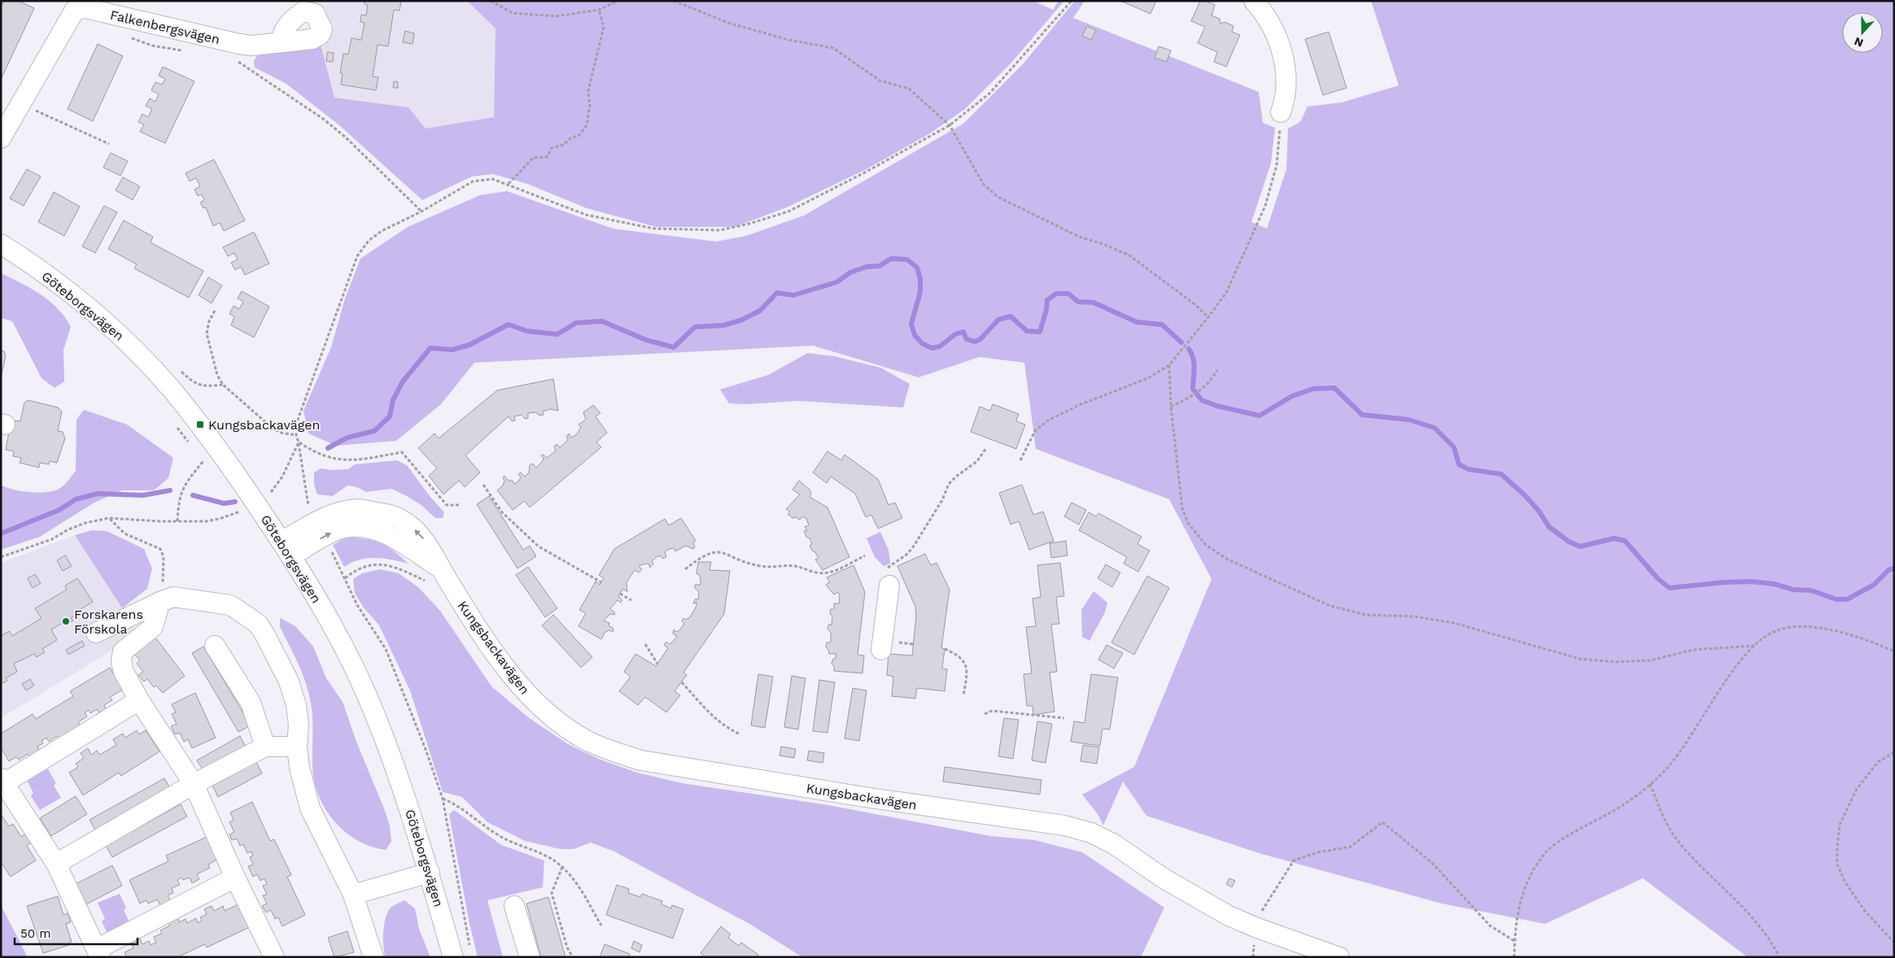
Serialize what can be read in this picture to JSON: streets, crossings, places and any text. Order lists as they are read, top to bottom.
{
  "streets": {
    "street": ["Falkenbergsvägen", "Göteborgsvägen", "Kungsbackavägen"]
  },
  "crossings": [
    ["Göteborgsvägen", "Kungsbackavägen"]
  ],
  "places": {
    "transit": ["Kungsbackavägen"],
    "other": ["Forskarens Förskola"]
  },
  "scale_bar": "50 m",
  "north": "bottom"
}
